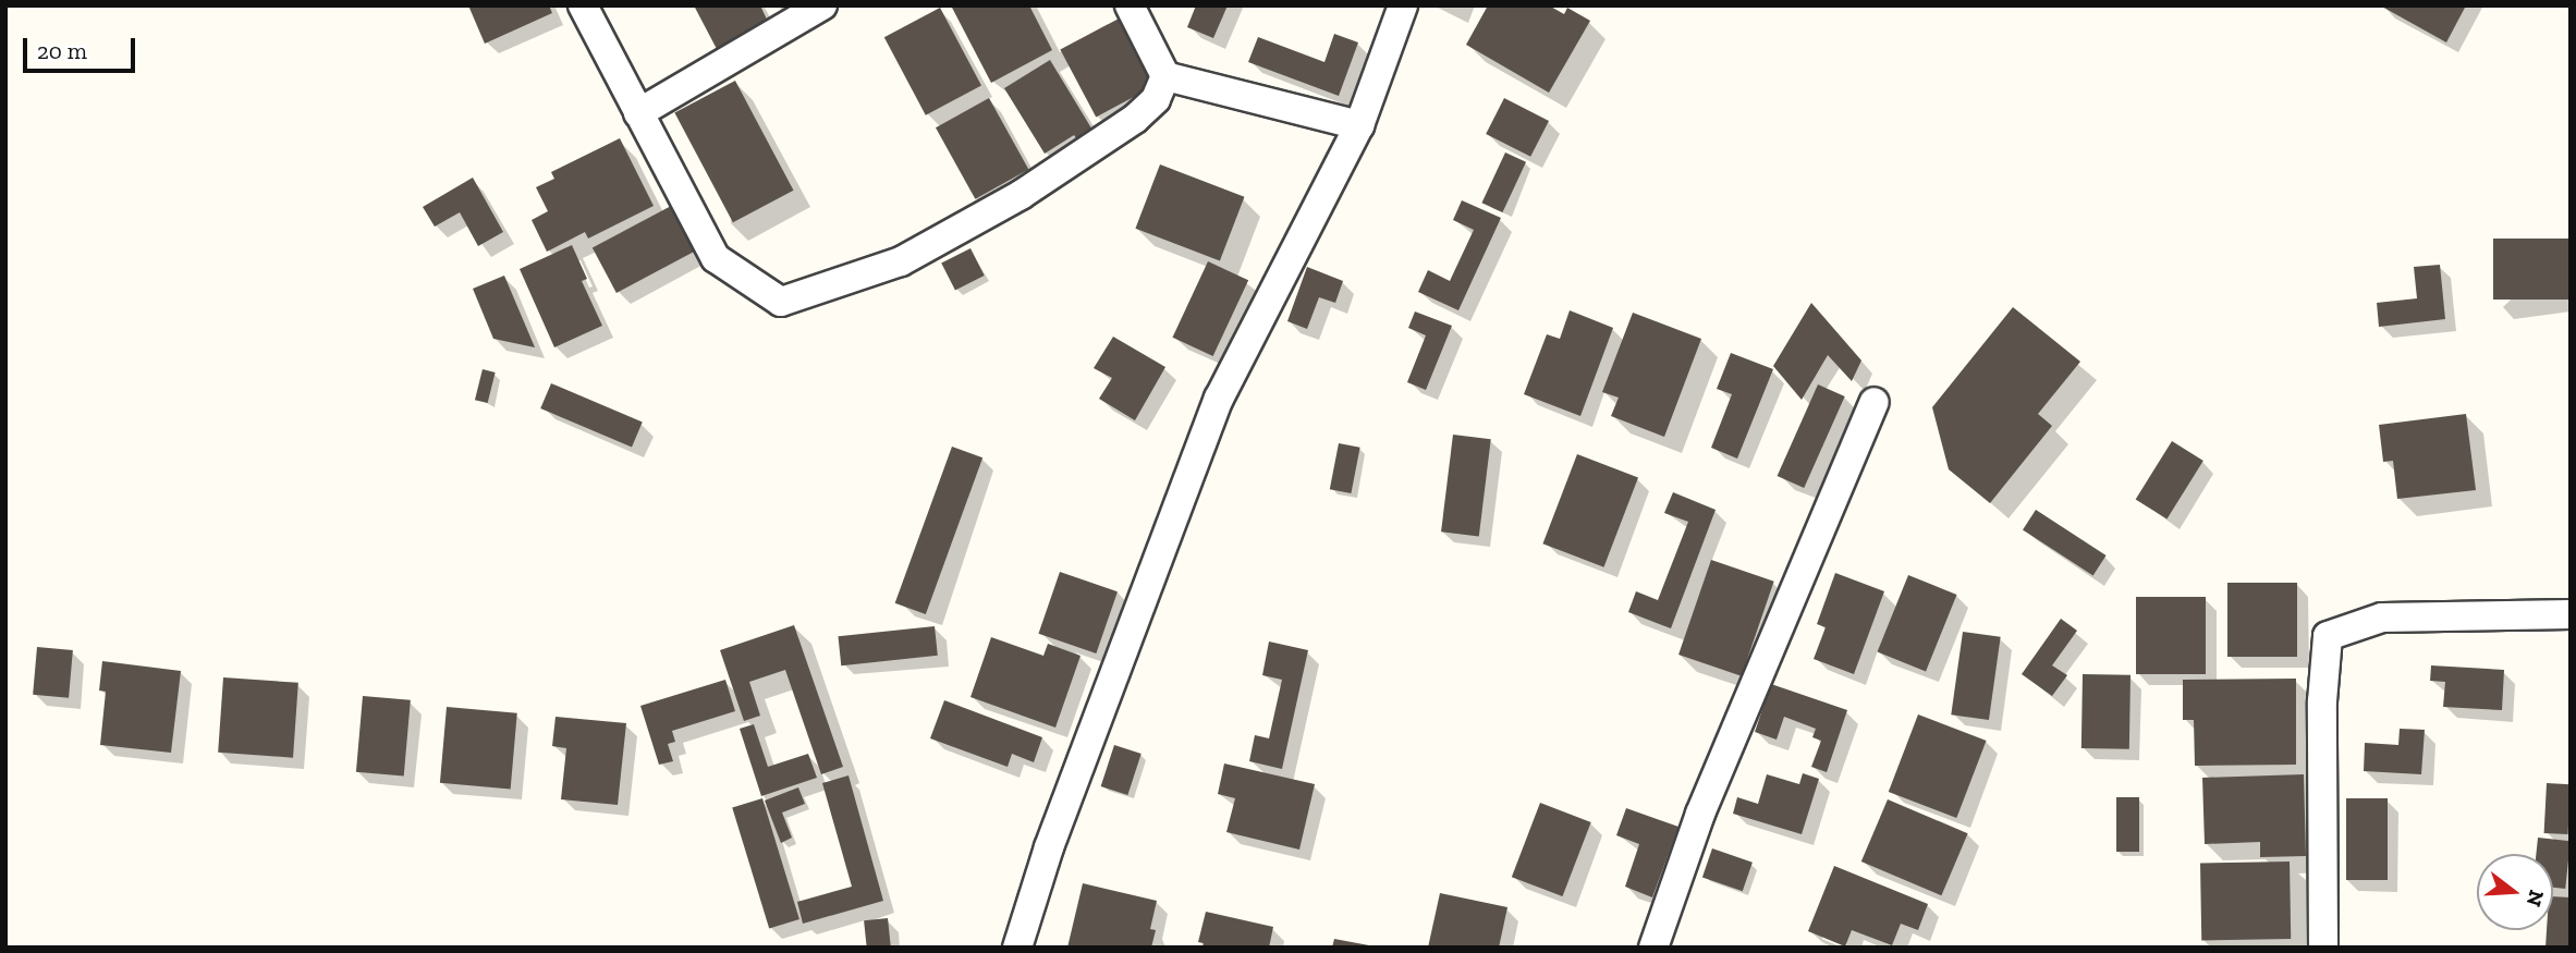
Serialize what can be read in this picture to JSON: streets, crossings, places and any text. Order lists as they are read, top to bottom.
{
  "scale_bar": "20 m",
  "north": "right"
}
